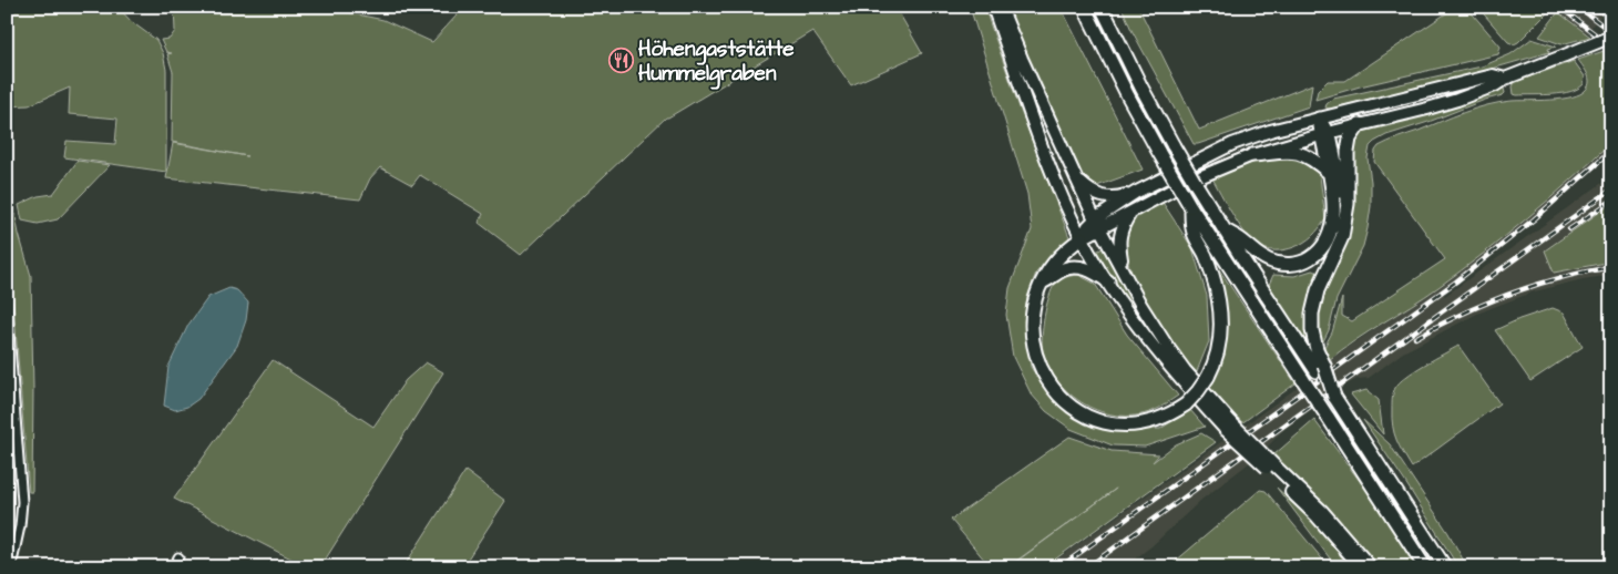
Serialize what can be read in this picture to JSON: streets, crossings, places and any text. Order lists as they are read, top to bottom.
{
  "places": {
    "restaurant": ["Höhengaststätte Hummelgraben"]
  }
}
